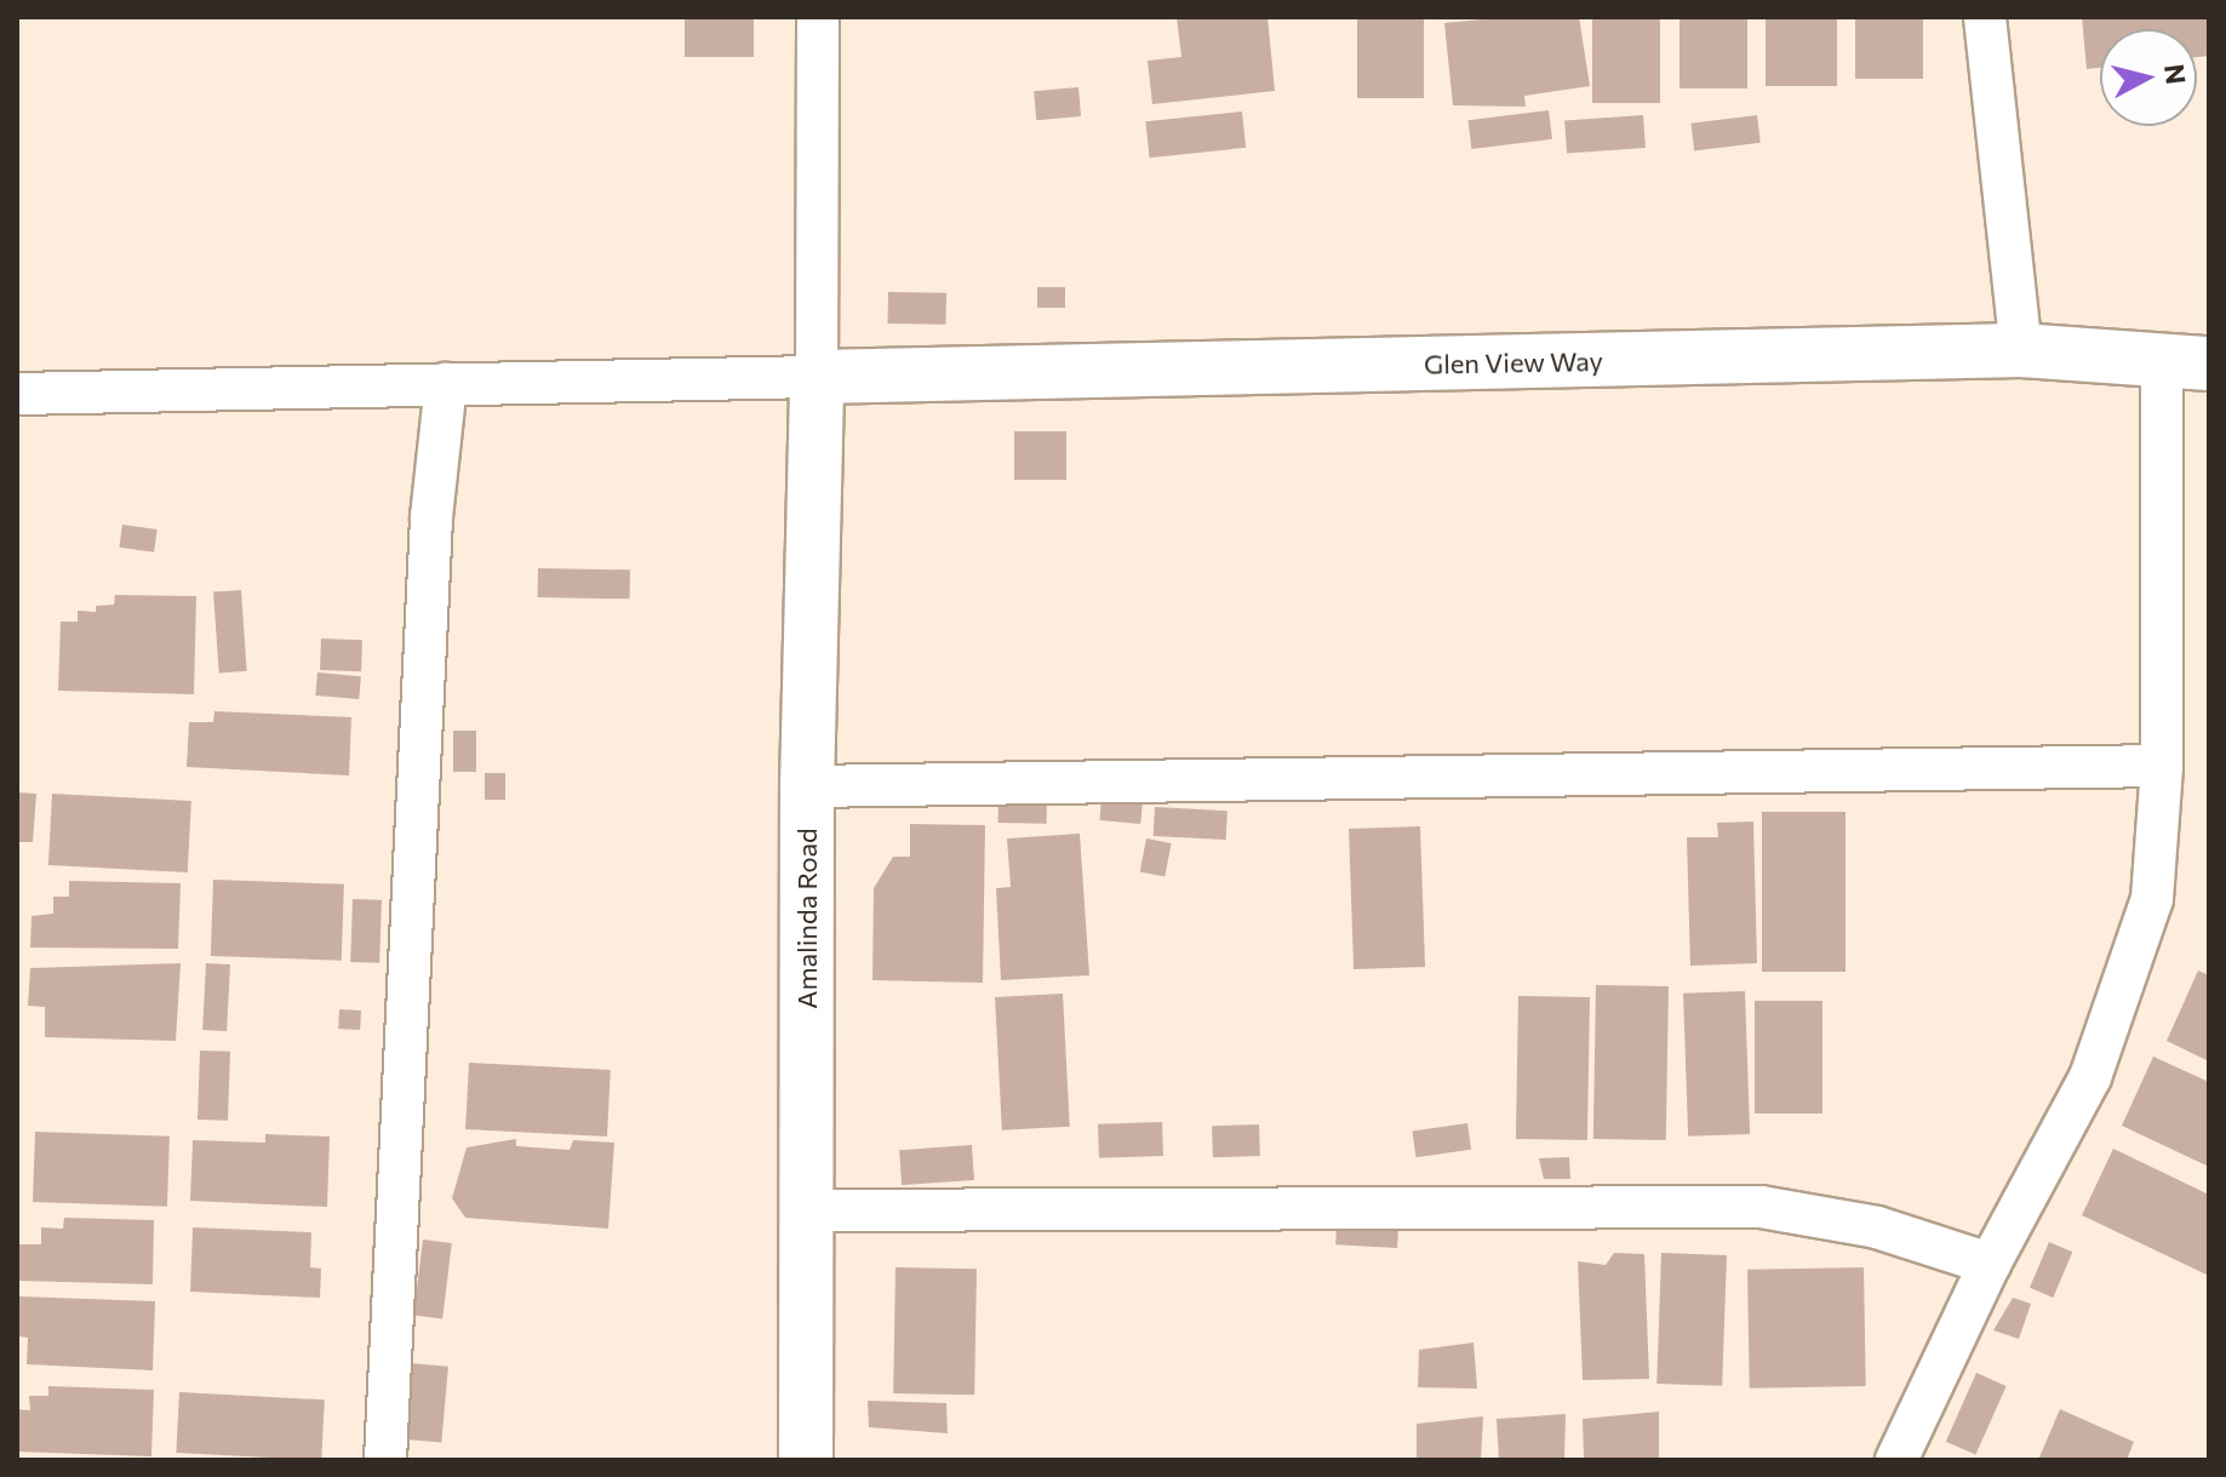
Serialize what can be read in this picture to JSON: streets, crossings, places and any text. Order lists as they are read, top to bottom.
{
  "streets": {
    "street": ["Glen View Way", "Amalinda Road"]
  },
  "crossings": [
    ["Glen View Way", "Amalinda Road"]
  ],
  "north": "right"
}
